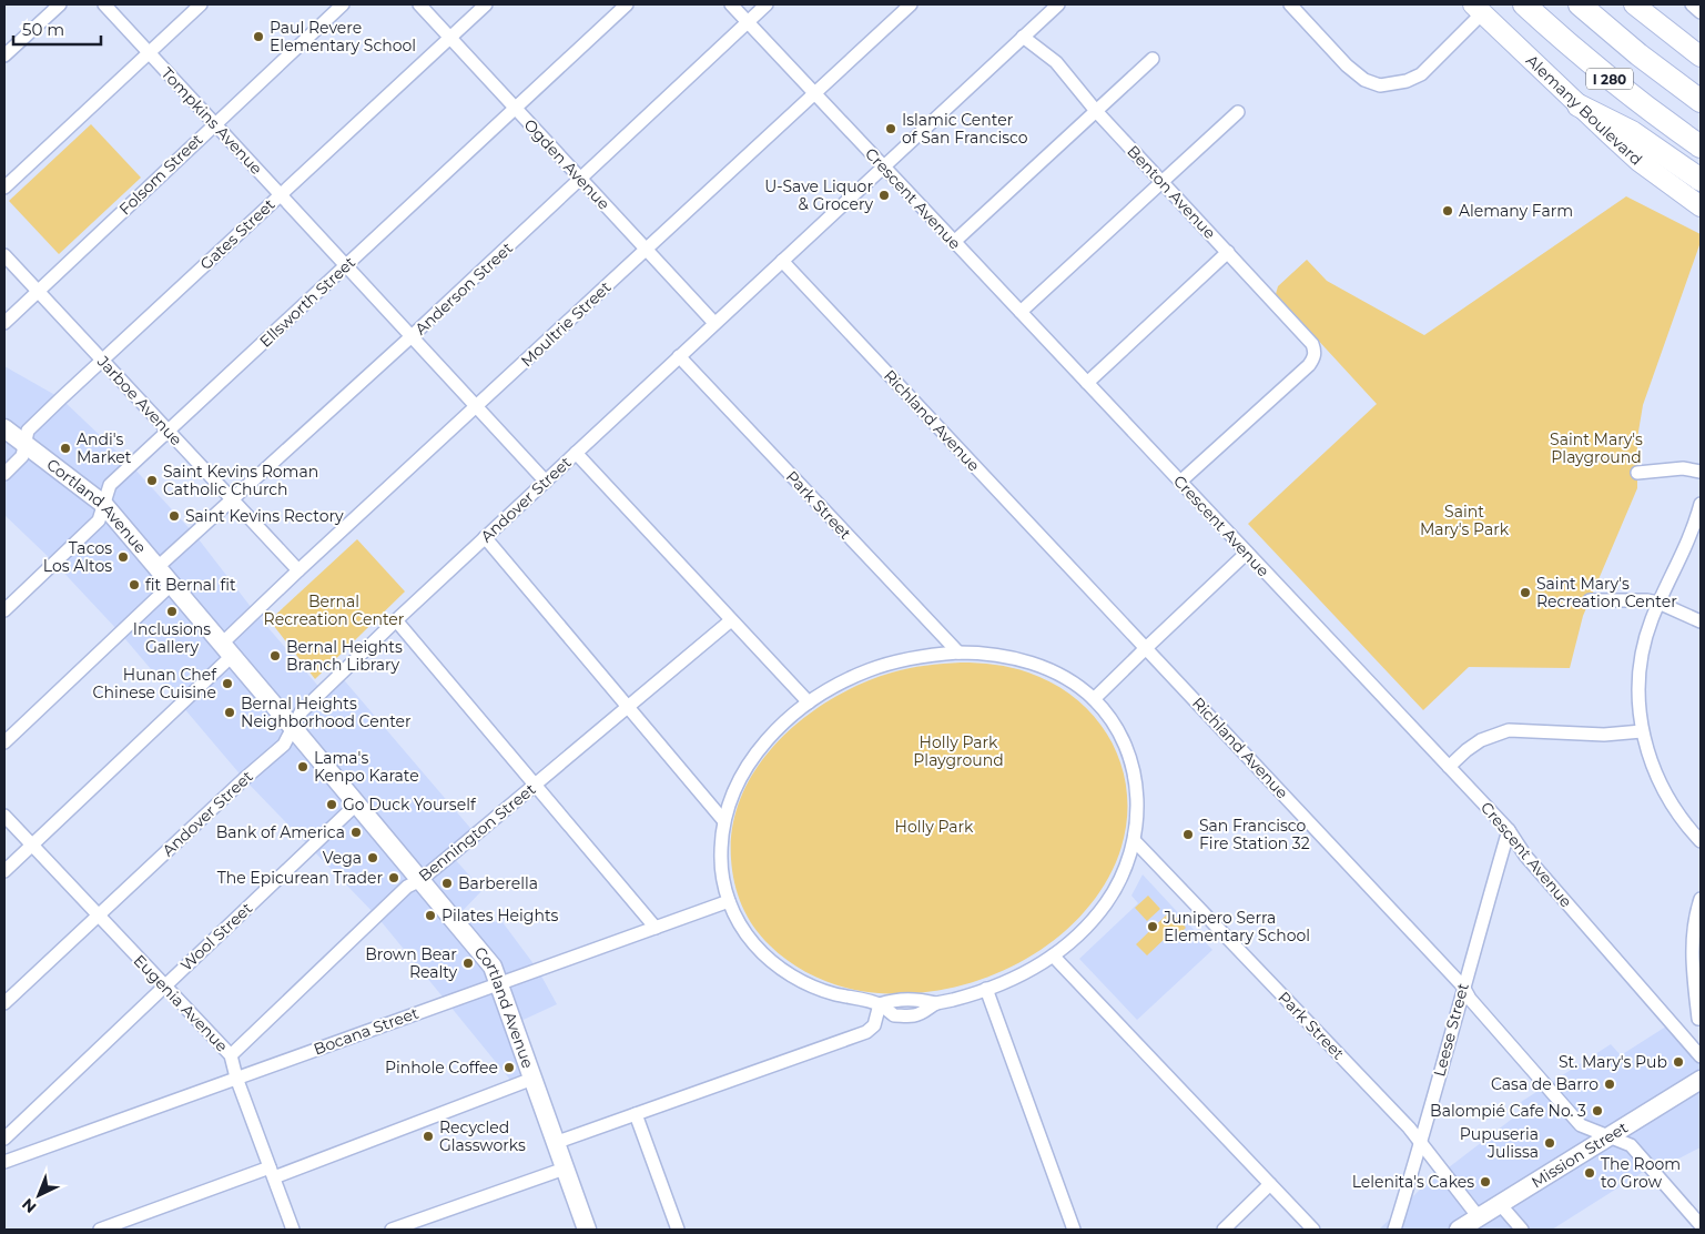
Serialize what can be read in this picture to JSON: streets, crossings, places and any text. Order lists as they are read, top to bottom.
{
  "streets": {
    "highway": ["I 280"],
    "main road": ["Alemany Boulevard"],
    "street": [
      "Tompkins Avenue",
      "Ogden Avenue",
      "Folsom Street",
      "Benton Avenue",
      "Crescent Avenue",
      "Gates Street",
      "Anderson Street",
      "Ellsworth Street",
      "Moultrie Street",
      "Jarboe Avenue",
      "Richland Avenue",
      "Andover Street",
      "Park Street",
      "Cortland Avenue",
      "Bennington Street",
      "Wool Street",
      "Eugenia Avenue",
      "Leese Street",
      "Bocana Street",
      "Mission Street"
    ]
  },
  "crossings": [
    ["Tompkins Avenue", "Folsom Street"],
    ["Tompkins Avenue", "Gates Street"],
    ["Tompkins Avenue", "Anderson Street"],
    ["Tompkins Avenue", "Ellsworth Street"],
    ["Tompkins Avenue", "Moultrie Street"],
    ["Tompkins Avenue", "Andover Street"],
    ["Ogden Avenue", "Gates Street"],
    ["Ogden Avenue", "Anderson Street"],
    ["Ogden Avenue", "Ellsworth Street"],
    ["Ogden Avenue", "Moultrie Street"],
    ["Ogden Avenue", "Andover Street"],
    ["Folsom Street", "Jarboe Avenue"],
    ["Benton Avenue", "Crescent Avenue"],
    ["Benton Avenue", "Andover Street"],
    ["Crescent Avenue", "Anderson Street"],
    ["Crescent Avenue", "Moultrie Street"],
    ["Crescent Avenue", "Andover Street"],
    ["Crescent Avenue", "Leese Street"],
    ["Gates Street", "Jarboe Avenue"],
    ["Gates Street", "Cortland Avenue"],
    ["Anderson Street", "Jarboe Avenue"],
    ["Anderson Street", "Cortland Avenue"],
    ["Ellsworth Street", "Jarboe Avenue"],
    ["Ellsworth Street", "Cortland Avenue"],
    ["Moultrie Street", "Jarboe Avenue"],
    ["Moultrie Street", "Cortland Avenue"],
    ["Moultrie Street", "Eugenia Avenue"],
    ["Richland Avenue", "Andover Street"],
    ["Richland Avenue", "Leese Street"],
    ["Richland Avenue", "Mission Street"],
    ["Andover Street", "Park Street"],
    ["Andover Street", "Cortland Avenue"],
    ["Andover Street", "Eugenia Avenue"],
    ["Park Street", "Leese Street"],
    ["Park Street", "Mission Street"],
    ["Cortland Avenue", "Bennington Street"],
    ["Cortland Avenue", "Wool Street"],
    ["Cortland Avenue", "Bocana Street"],
    ["Bennington Street", "Eugenia Avenue"],
    ["Wool Street", "Eugenia Avenue"],
    ["Eugenia Avenue", "Bocana Street"]
  ],
  "parks": [
    "Saint Mary's Playground",
    "Saint Mary's Park",
    "Bernal Recreation Center",
    "Holly Park Playground",
    "Holly Park"
  ],
  "places": [
    "Paul Revere Elementary School",
    "Islamic Center of San Francisco",
    "U-Save Liquor & Grocery",
    "Alemany Farm",
    "Andi's Market",
    "Saint Kevins Roman Catholic Church",
    "Saint Kevins Rectory",
    "Tacos Los Altos",
    "fit Bernal fit",
    "Saint Mary's Recreation Center",
    "Inclusions Gallery",
    "Bernal Heights Branch Library",
    "Hunan Chef Chinese Cuisine",
    "Bernal Heights Neighborhood Center",
    "Lama's Kenpo Karate",
    "Go Duck Yourself",
    "Bank of America",
    "San Francisco Fire Station 32",
    "Vega",
    "The Epicurean Trader",
    "Barberella",
    "Pilates Heights",
    "Junipero Serra Elementary School",
    "Brown Bear Realty",
    "St. Mary's Pub",
    "Pinhole Coffee",
    "Casa de Barro",
    "Balompié Cafe No. 3",
    "Recycled Glassworks",
    "Pupuseria Julissa",
    "The Room to Grow",
    "Lelenita's Cakes"
  ],
  "scale_bar": "50 m",
  "north": "bottom left"
}
